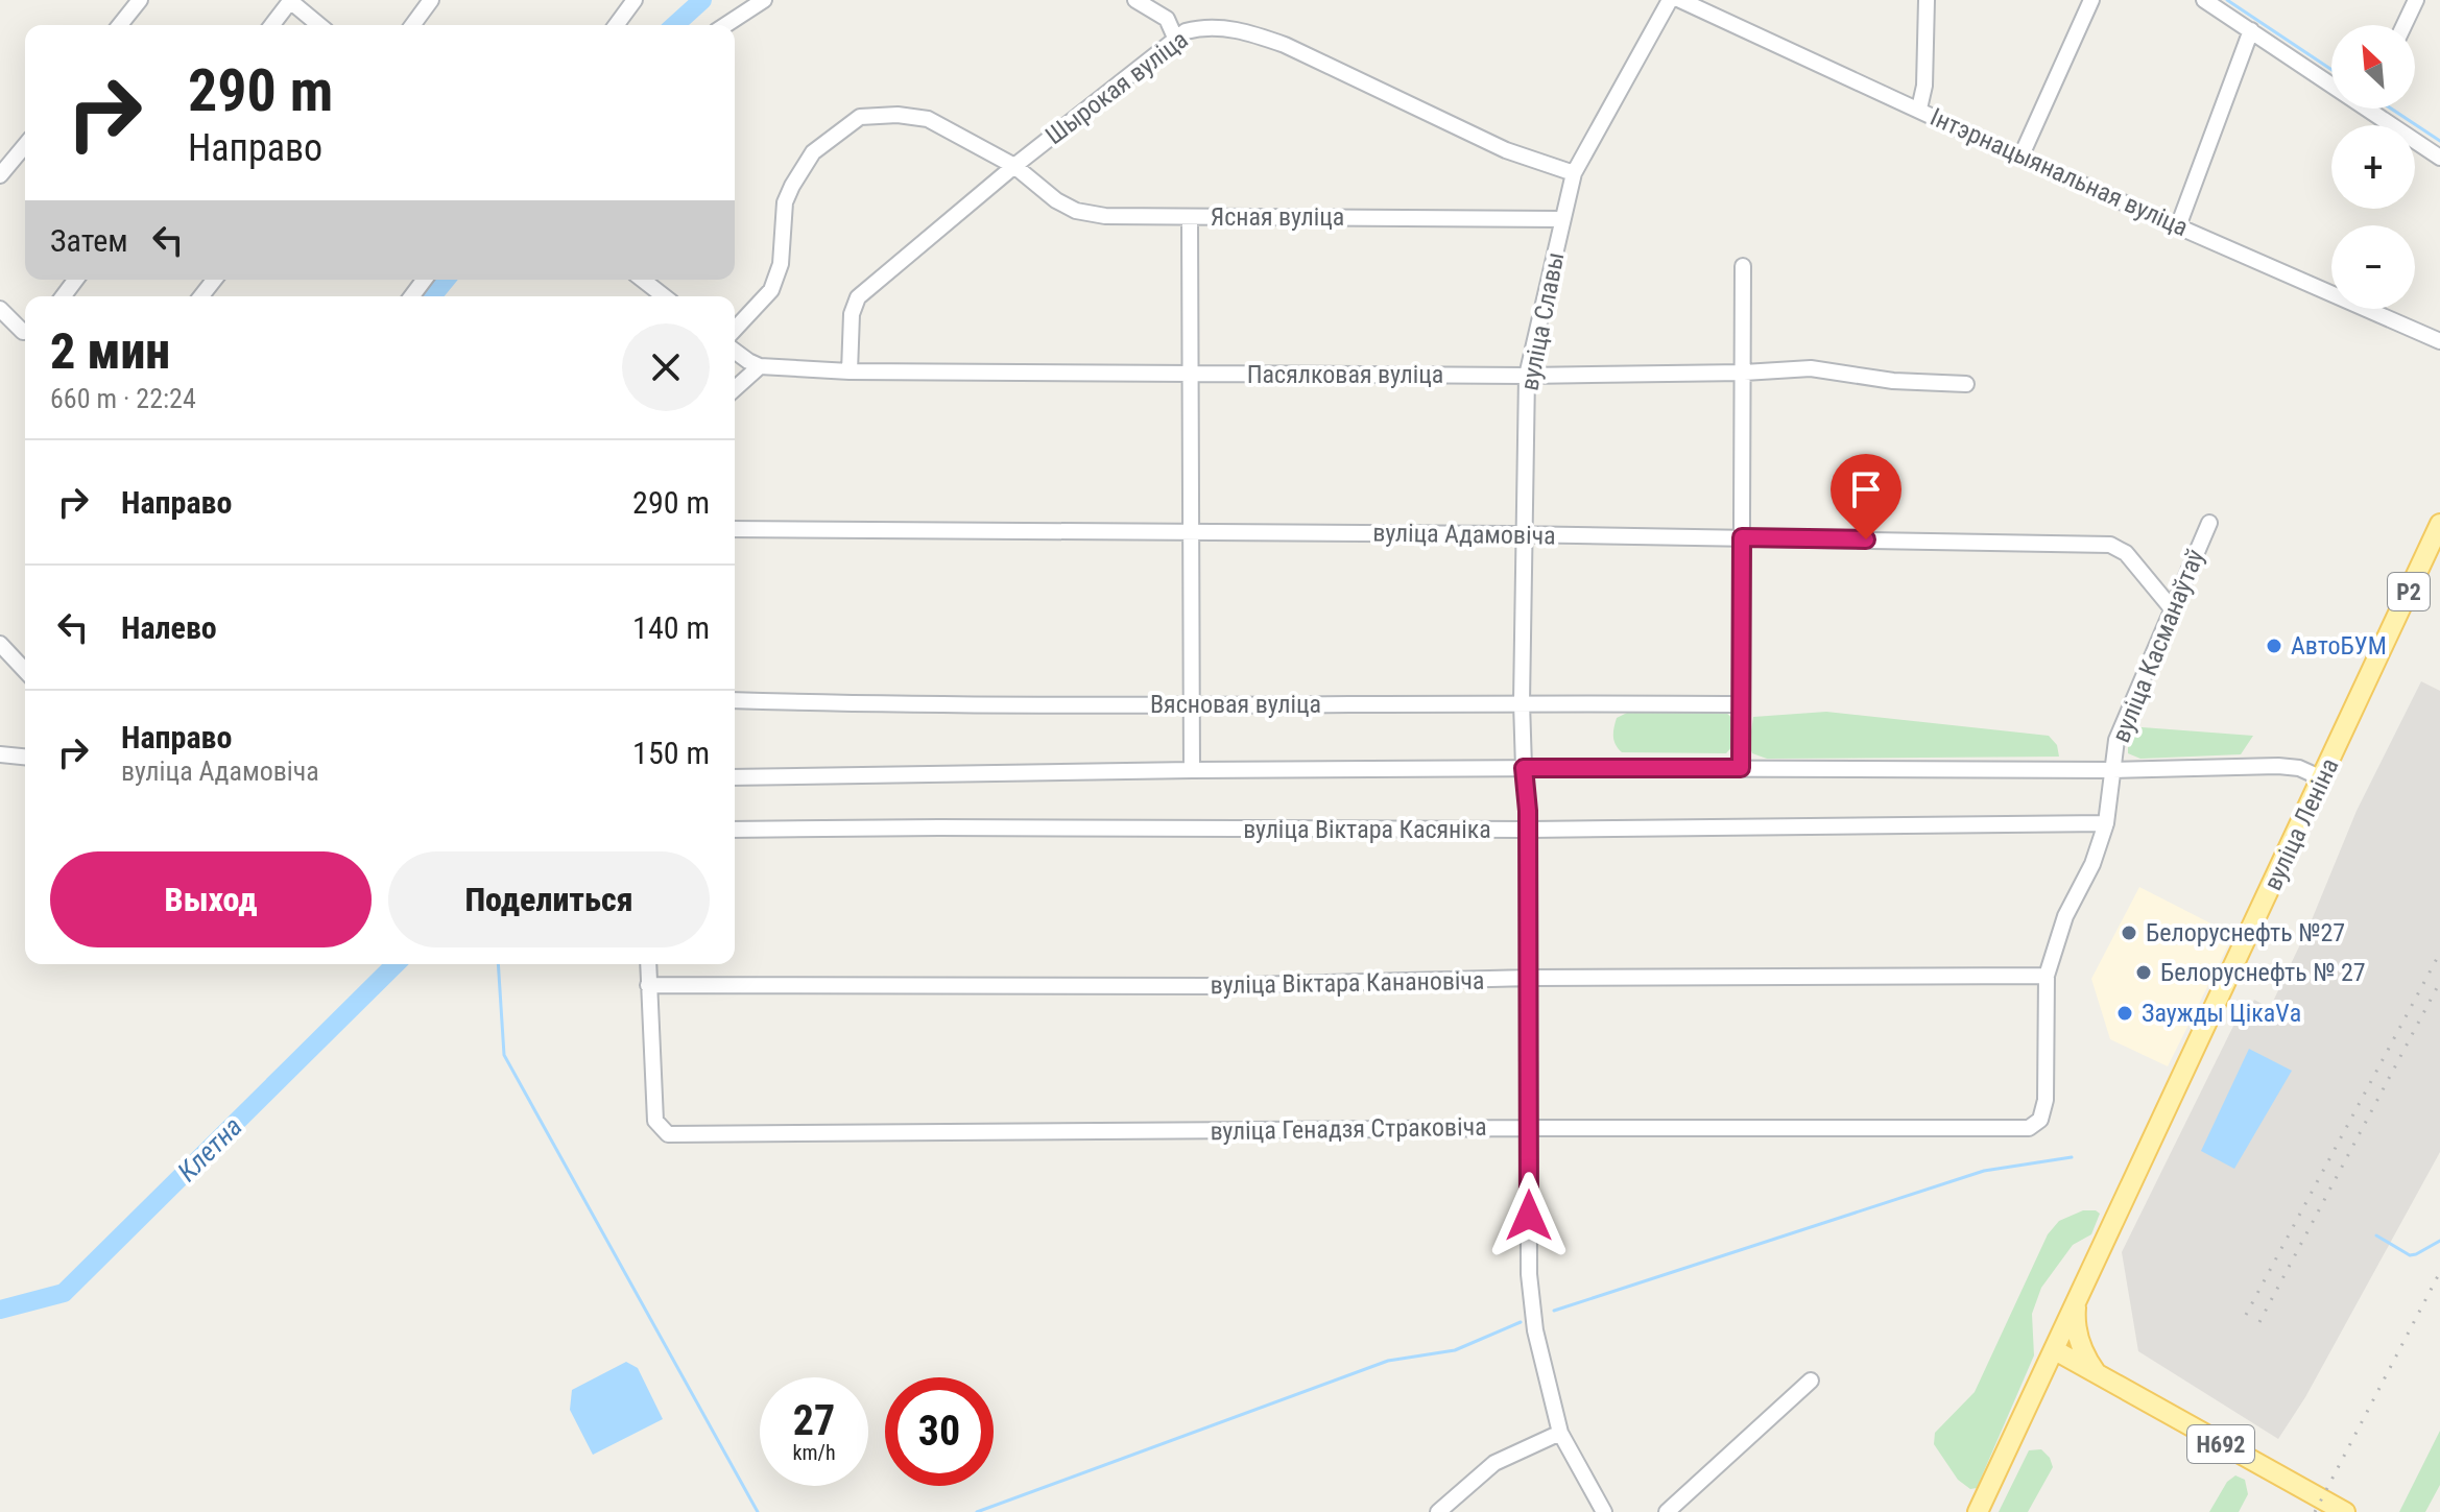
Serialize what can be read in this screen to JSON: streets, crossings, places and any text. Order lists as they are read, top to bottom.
{
  "streets": {
    "main road": ["Р2", "вуліца Леніна", "Н692"],
    "street": [
      "Шырокая вуліца",
      "Інтэрнацыянальная вуліца",
      "Ясная вуліца",
      "вуліца Славы",
      "Пасялковая вуліца",
      "вуліца Адамовіча",
      "вуліца Касманаўтаў",
      "Вясновая вуліца",
      "вуліца Віктара Касяніка",
      "вуліца Віктара Канановіча",
      "вуліца Генадзя Страковіча"
    ]
  },
  "crossings": [
    ["Шырокая вуліца", "Ясная вуліца"],
    ["Шырокая вуліца", "вуліца Славы"],
    ["Шырокая вуліца", "Пасялковая вуліца"],
    ["Ясная вуліца", "вуліца Славы"],
    ["вуліца Славы", "Пасялковая вуліца"],
    ["вуліца Славы", "вуліца Адамовіча"],
    ["вуліца Славы", "Вясновая вуліца"],
    ["вуліца Славы", "вуліца Віктара Касяніка"],
    ["вуліца Славы", "вуліца Віктара Канановіча"],
    ["вуліца Славы", "вуліца Генадзя Страковіча"],
    ["вуліца Адамовіча", "вуліца Касманаўтаў"],
    ["Р2", "вуліца Леніна"],
    ["Р2", "Н692"],
    ["вуліца Касманаўтаў", "вуліца Віктара Касяніка"],
    ["вуліца Касманаўтаў", "вуліца Віктара Канановіча"],
    ["вуліца Касманаўтаў", "вуліца Генадзя Страковіча"],
    ["вуліца Леніна", "Н692"],
    ["вуліца Віктара Канановіча", "вуліца Генадзя Страковіча"]
  ],
  "water": ["Клетна"],
  "places": [
    "АвтоБУМ",
    "Белоруснефть №27",
    "Белоруснефть № 27",
    "Заужды ЦікаVа"
  ],
  "north": "top left",
  "page": {
    "map_buttons": ["+", "−"],
    "turn": ["290 m", "Направо"],
    "then": "Затем",
    "heading": ["2 мин", "660 m · 22:24"],
    "list": [
      {
        "name": "Направо",
        "value": "290 m"
      },
      {
        "name": "Налево",
        "value": "140 m"
      },
      {
        "name": "Направо",
        "note": "вуліца Адамовіча",
        "value": "150 m"
      }
    ],
    "buttons": ["Выход", "Поделиться"],
    "speed": "27 km/h",
    "limit": "30"
  }
}
